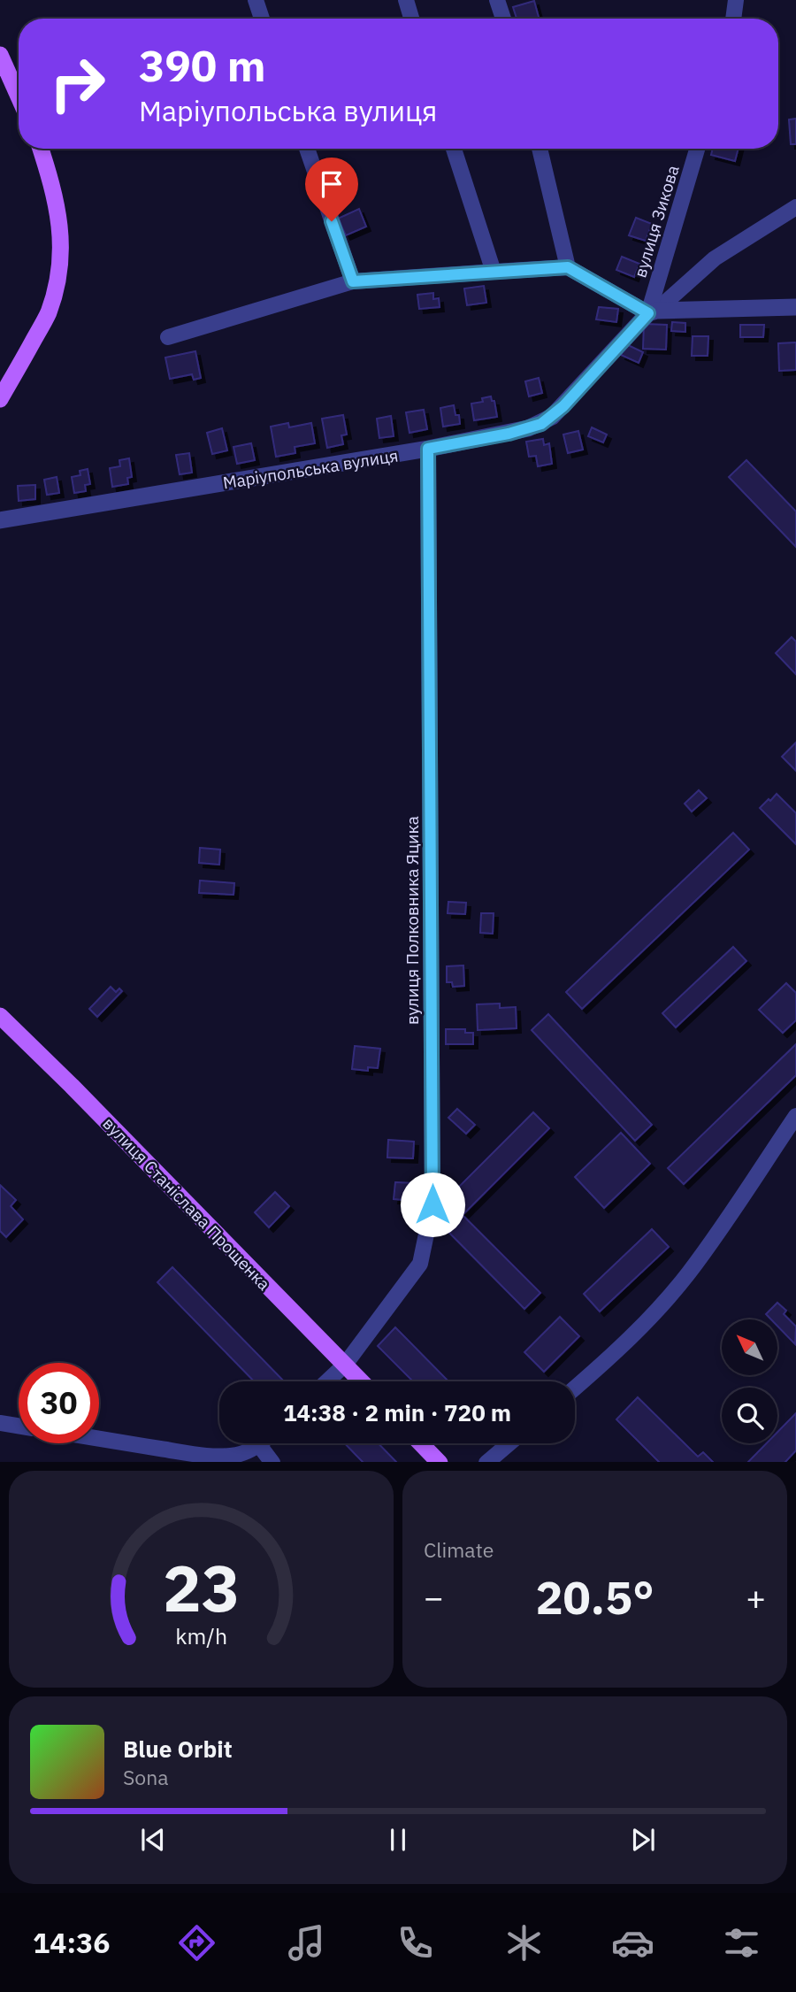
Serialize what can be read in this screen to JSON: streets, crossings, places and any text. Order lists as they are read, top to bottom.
{
  "streets": {
    "main road": ["вулиця Станіслава Прощенка"],
    "street": ["вулиця Зикова", "Маріупольська вулиця", "вулиця Полковника Яцика"]
  },
  "crossings": [
    ["вулиця Зикова", "Маріупольська вулиця"],
    ["Маріупольська вулиця", "вулиця Полковника Яцика"],
    ["вулиця Полковника Яцика", "вулиця Станіслава Прощенка"]
  ],
  "north": "top left",
  "page": {
    "turn": ["390 m", "Маріупольська вулиця"],
    "limit": "30",
    "trip": "14:38 · 2 min · 720 m",
    "tile": "Climate",
    "heat": ["−", "20.5°", "+"],
    "song": ["Blue Orbit", "Sona"],
    "tabs": "14:36",
    "gauge": ["23", "km/h"]
  }
}
